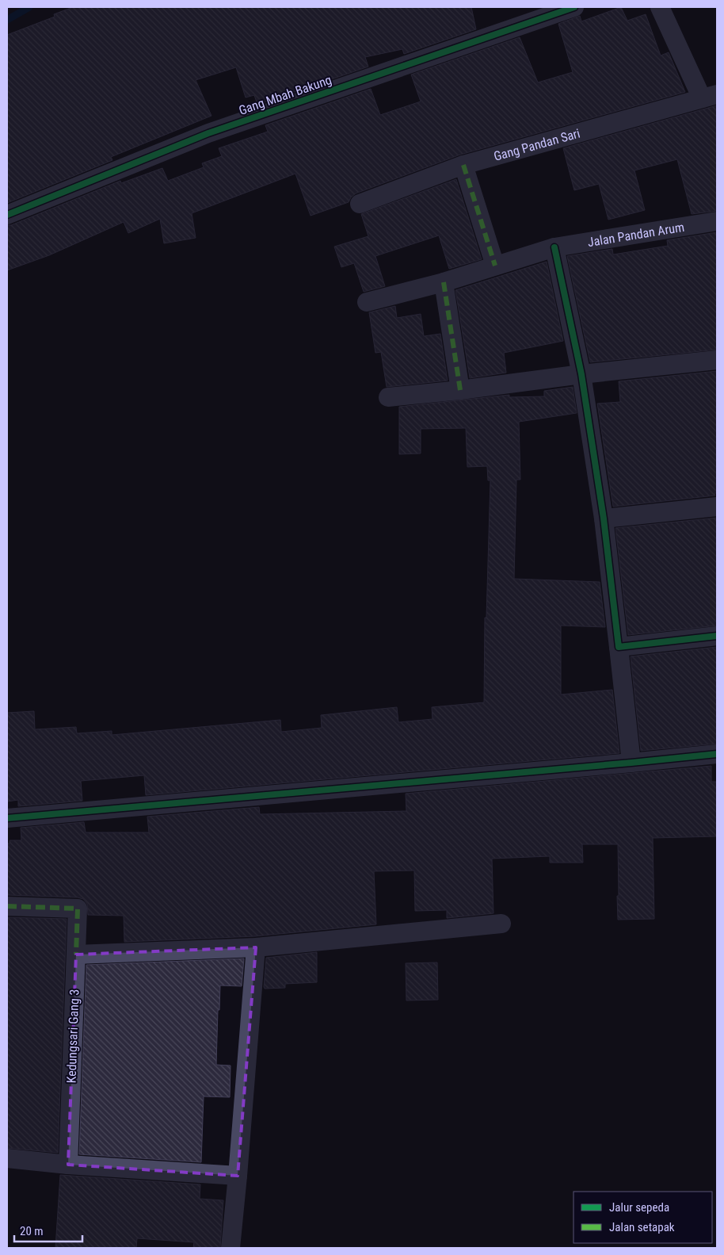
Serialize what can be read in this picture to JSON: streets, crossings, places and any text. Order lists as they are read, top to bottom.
{
  "streets": {
    "street": [
      "Gang Mbah Bakung",
      "Gang Pandan Sari",
      "Jalan Pandan Arum",
      "Kedungsari Gang 3"
    ]
  },
  "legend": ["Jalur sepeda", "Jalan setapak"],
  "scale_bar": "20 m"
}
